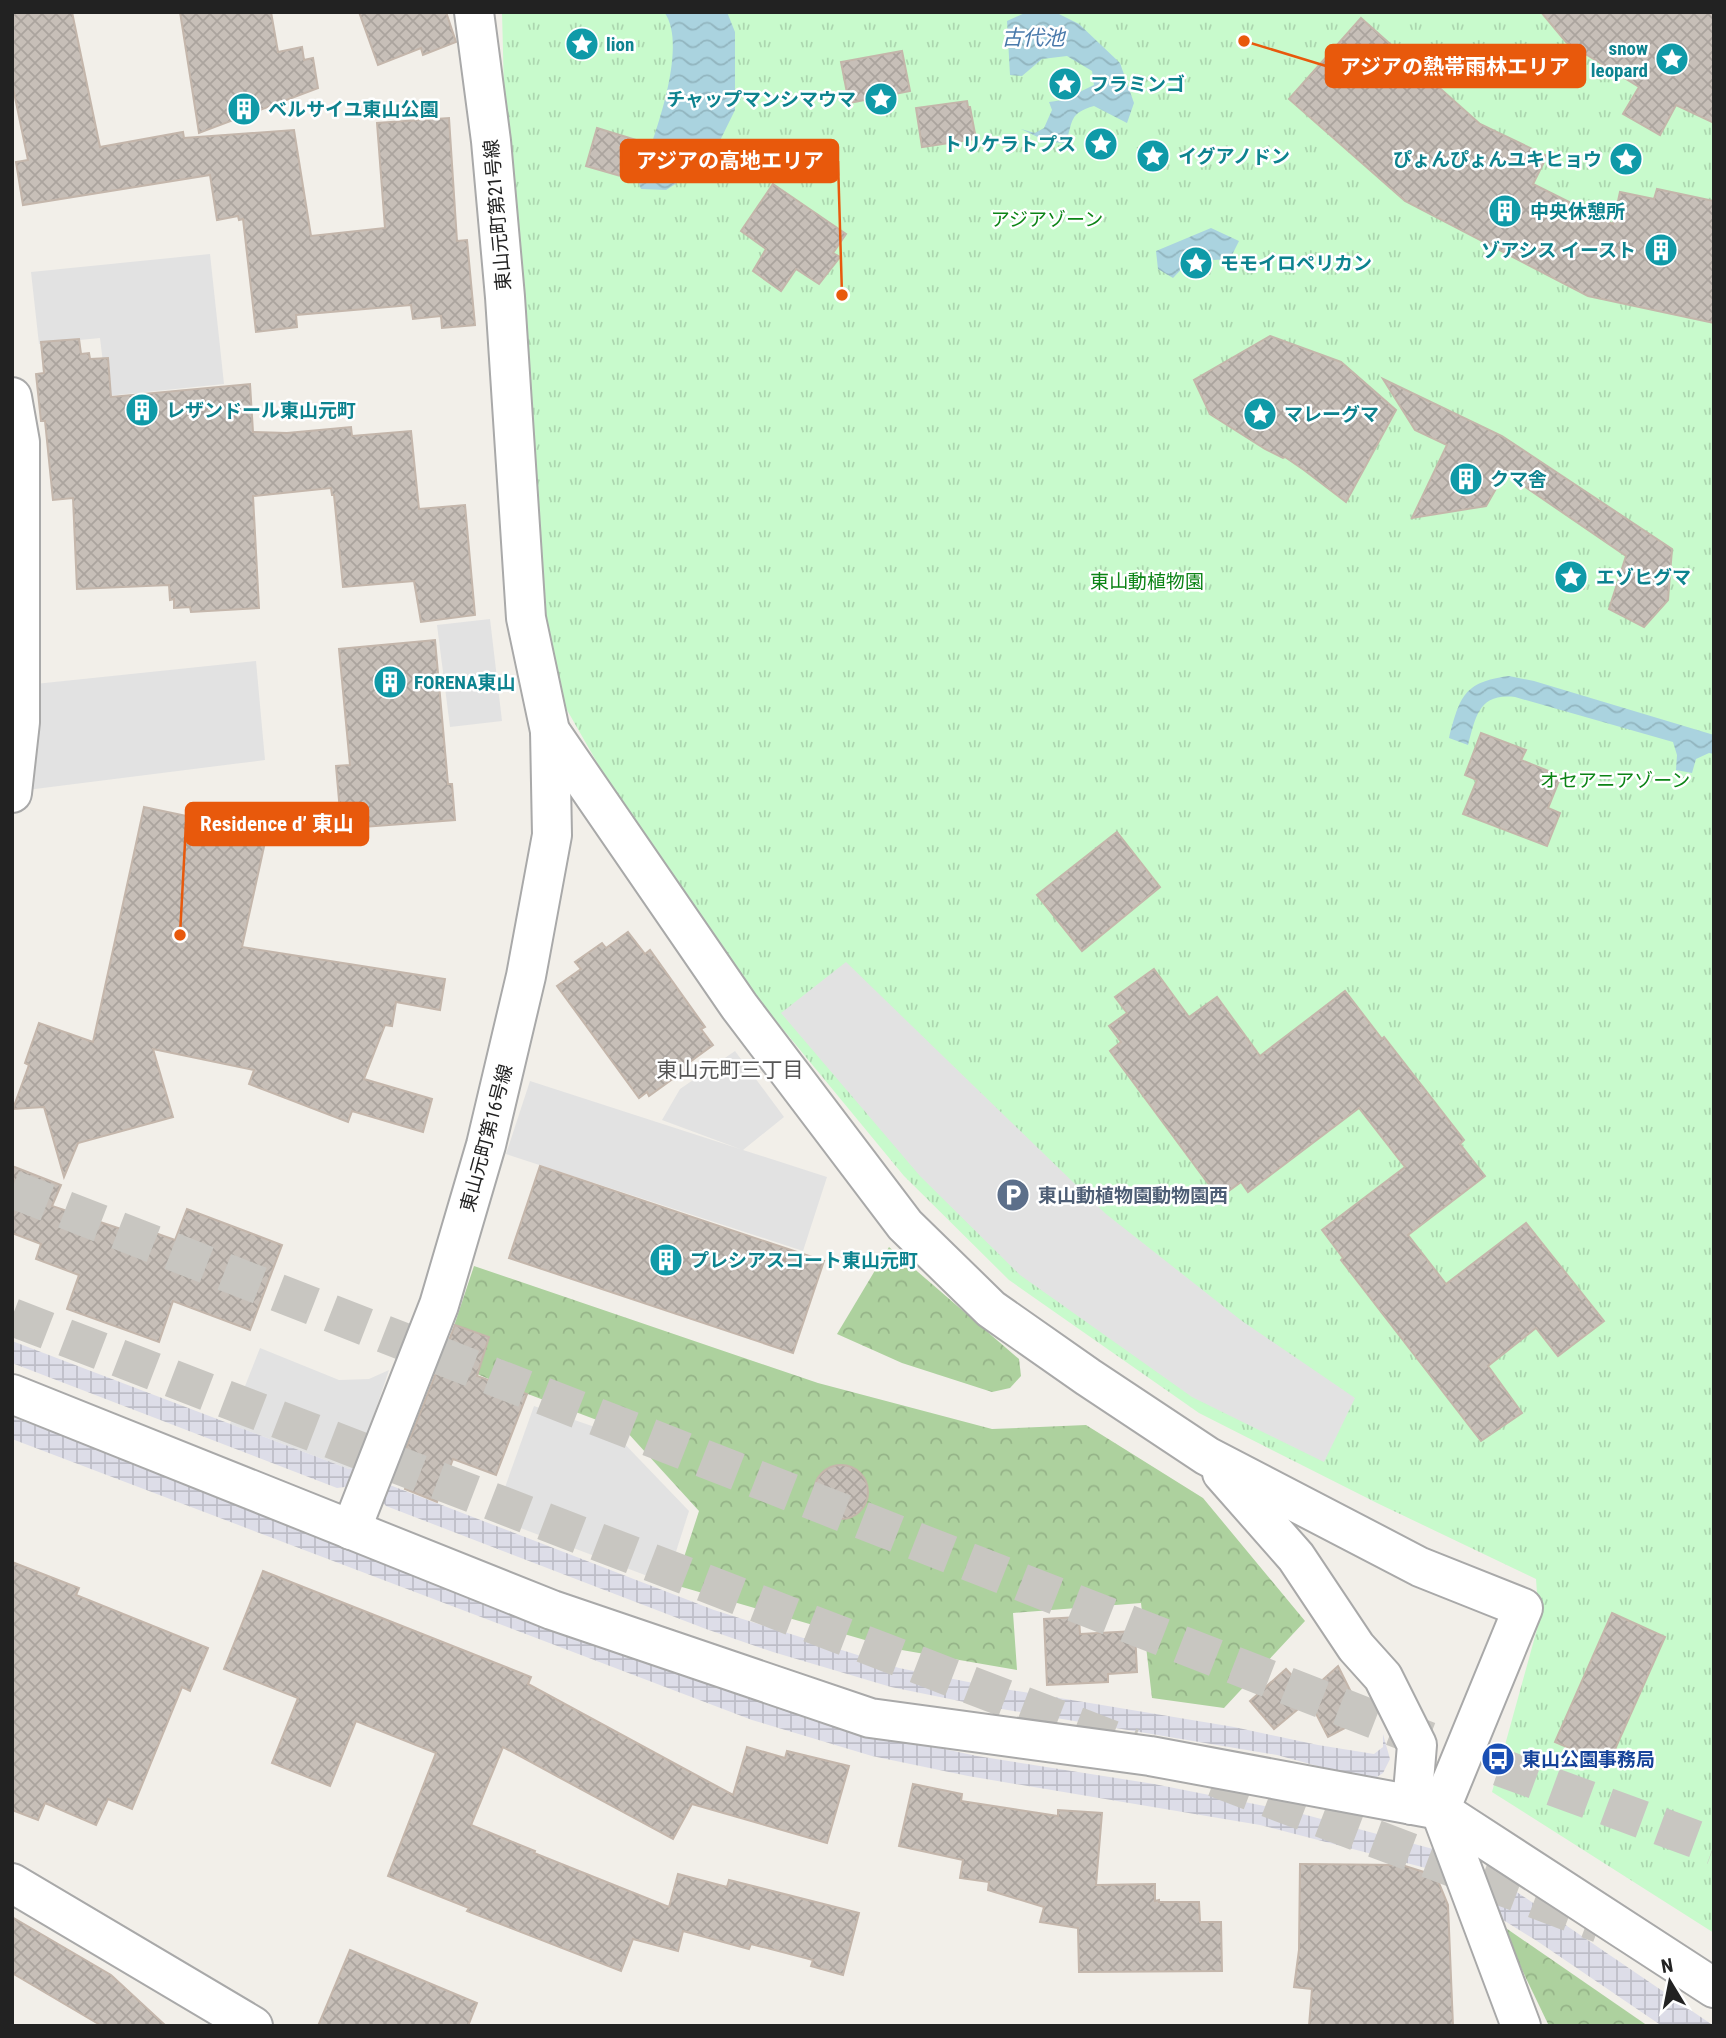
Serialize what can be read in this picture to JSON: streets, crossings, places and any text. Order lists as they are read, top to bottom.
{
  "streets": {
    "street": ["東山元町第21号線", "東山元町第16号線"]
  },
  "crossings": [
    ["東山元町第21号線", "東山元町第16号線"]
  ],
  "districts": ["東山元町三丁目"],
  "water": ["古代池"],
  "parks": ["アジアゾーン", "東山動植物園", "オセアニアゾーン"],
  "places": {
    "other": ["アジアの熱帯雨林エリア", "アジアの高地エリア", "Residence d’ 東山"],
    "place": [
      "lion",
      "snow leopard",
      "フラミンゴ",
      "チャップマンシマウマ",
      "トリケラトプス",
      "イグアノドン",
      "ぴょんぴょんユキヒョウ",
      "モモイロペリカン",
      "マレーグマ",
      "エゾヒグマ"
    ],
    "building": [
      "ベルサイユ東山公園",
      "中央休憩所",
      "ゾアシス イースト",
      "レザンドール東山元町",
      "クマ舎",
      "FORENA東山",
      "プレシアスコート東山元町"
    ],
    "parking": ["東山動植物園動物園西"],
    "bus stop": ["東山公園事務局"]
  },
  "north": "top"
}
